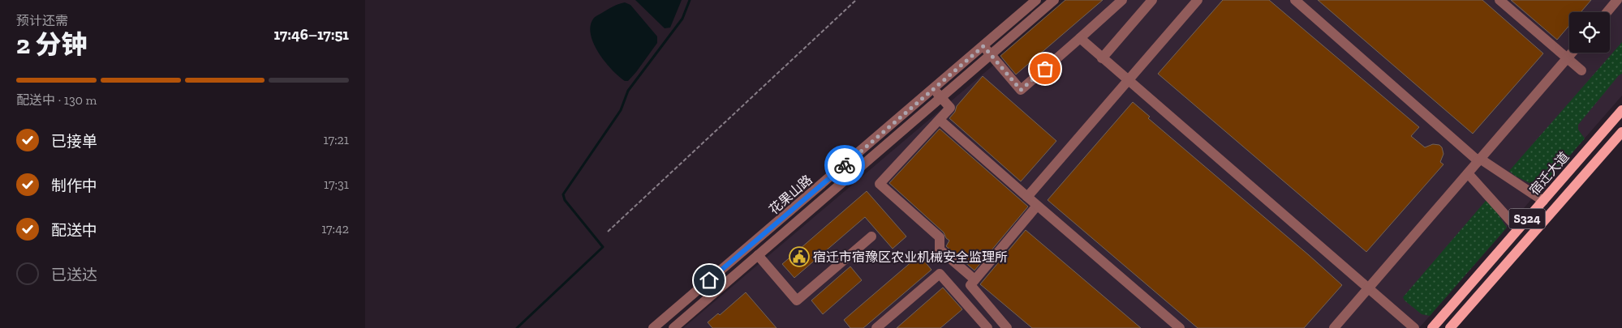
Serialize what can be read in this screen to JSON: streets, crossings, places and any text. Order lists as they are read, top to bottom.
{
  "streets": {
    "main road": ["宿迁大道", "S324"],
    "street": ["花果山路"]
  },
  "places": {
    "public building": ["宿迁市宿豫区农业机械安全监理所"]
  },
  "page": {
    "heading": ["2 分钟", "预计还需", "17:46–17:51"],
    "bar": "配送中 · 130 m",
    "list": [
      ["已接单", "17:21"],
      ["制作中", "17:31"],
      ["配送中", "17:42"],
      "已送达"
    ]
  }
}
